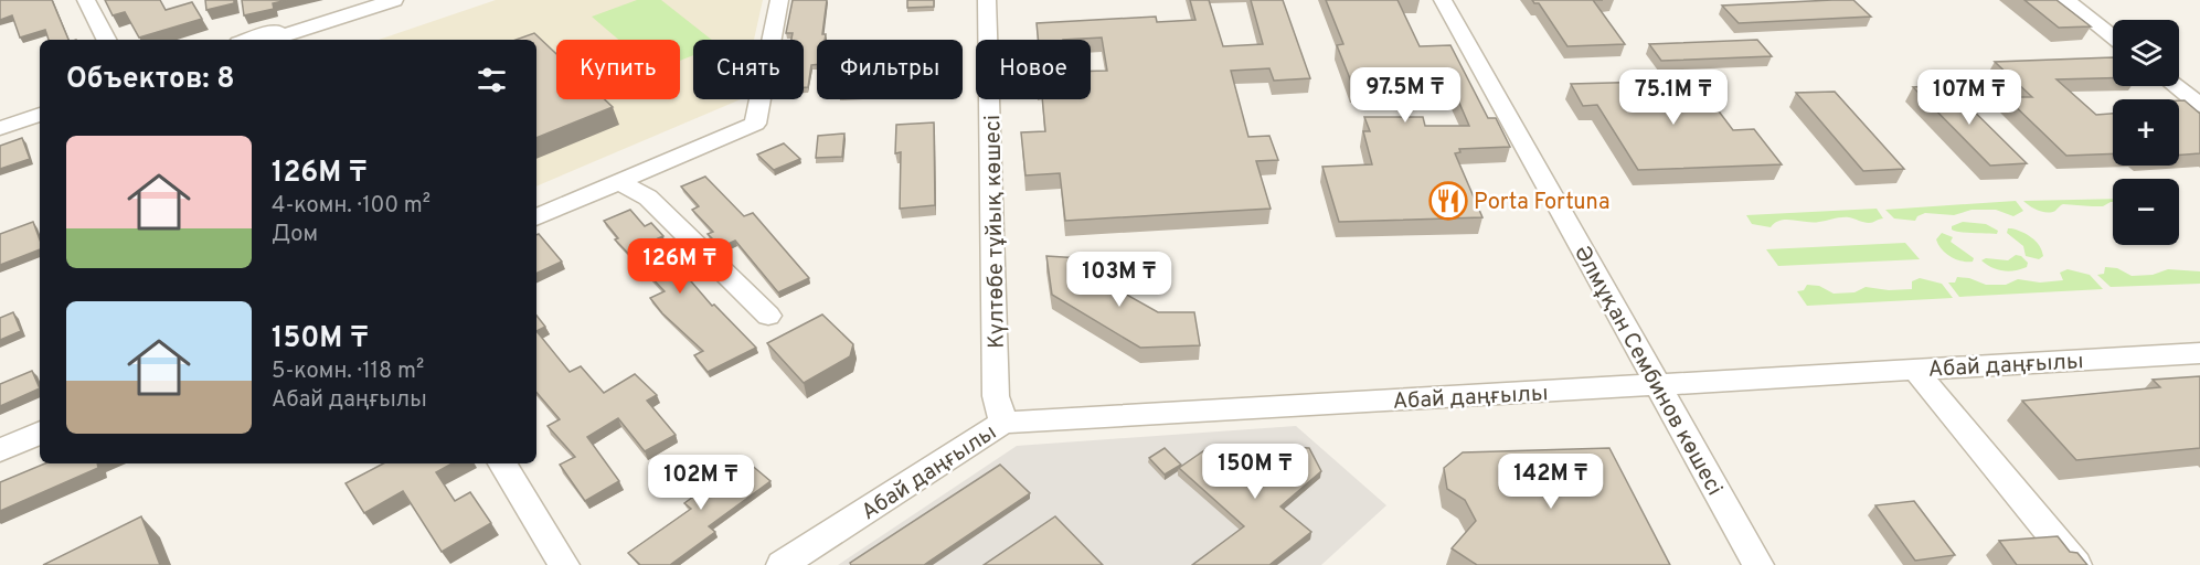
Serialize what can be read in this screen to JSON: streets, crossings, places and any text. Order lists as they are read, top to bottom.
{
  "streets": {
    "street": ["Күлтөбе тұйық көшесі", "Абай даңғылы", "Әлмұқан Сембинов көшесі"]
  },
  "crossings": [
    ["Күлтөбе тұйық көшесі", "Абай даңғылы"],
    ["Абай даңғылы", "Әлмұқан Сембинов көшесі"]
  ],
  "places": {
    "restaurant": ["Porta Fortuna"]
  },
  "page": {
    "map_buttons": ["+", "−"],
    "chip": [
      "Купить",
      "Снять",
      "Фильтры",
      "Новое"
    ],
    "heading": "Объектов: 8",
    "price": [
      "97.5M ₸",
      "75.1M ₸",
      "107M ₸",
      "126M ₸",
      "103M ₸",
      "150M ₸",
      "142M ₸",
      "102M ₸"
    ],
    "list": [
      {
        "name": "126M ₸",
        "note": "4-комн. · 100 m² · Дом"
      },
      {
        "name": "150M ₸",
        "note": "5-комн. · 118 m² · Абай даңғылы"
      }
    ]
  }
}
